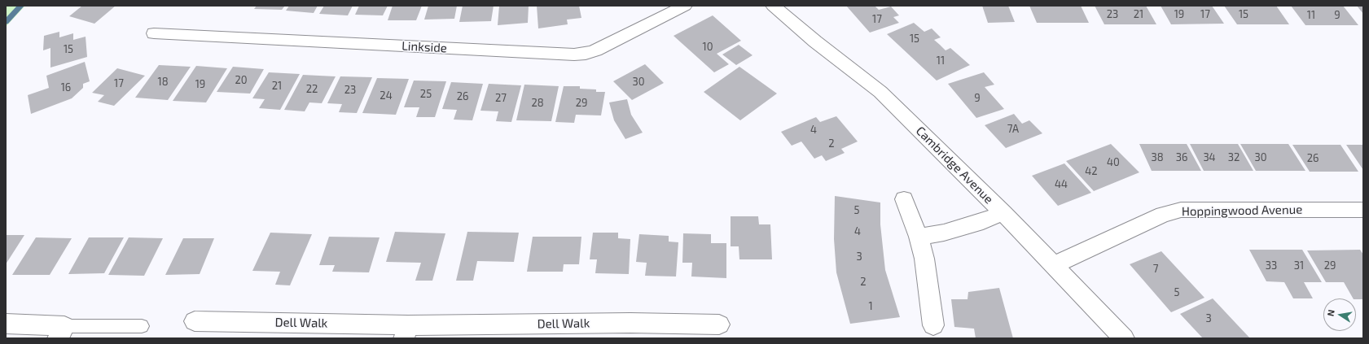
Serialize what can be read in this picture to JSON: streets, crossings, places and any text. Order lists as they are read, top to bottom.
{
  "streets": {
    "street": [
      "Linkside",
      "Cambridge Avenue",
      "Hoppingwood Avenue",
      "Dell Walk"
    ]
  },
  "crossings": [
    ["Cambridge Avenue", "Hoppingwood Avenue"]
  ],
  "house_numbers": [
    "23",
    "21",
    "19",
    "17",
    "15",
    "11",
    "9",
    "17",
    "15",
    "10",
    "15",
    "11",
    "20",
    "18",
    "30",
    "17",
    "19",
    "21",
    "16",
    "22",
    "23",
    "25",
    "24",
    "26",
    "27",
    "9",
    "28",
    "29",
    "7A",
    "4",
    "2",
    "38",
    "36",
    "34",
    "32",
    "30",
    "26",
    "40",
    "42",
    "44",
    "5",
    "4",
    "3",
    "33",
    "31",
    "29",
    "7",
    "2",
    "5",
    "1",
    "3"
  ],
  "north": "left"
}
